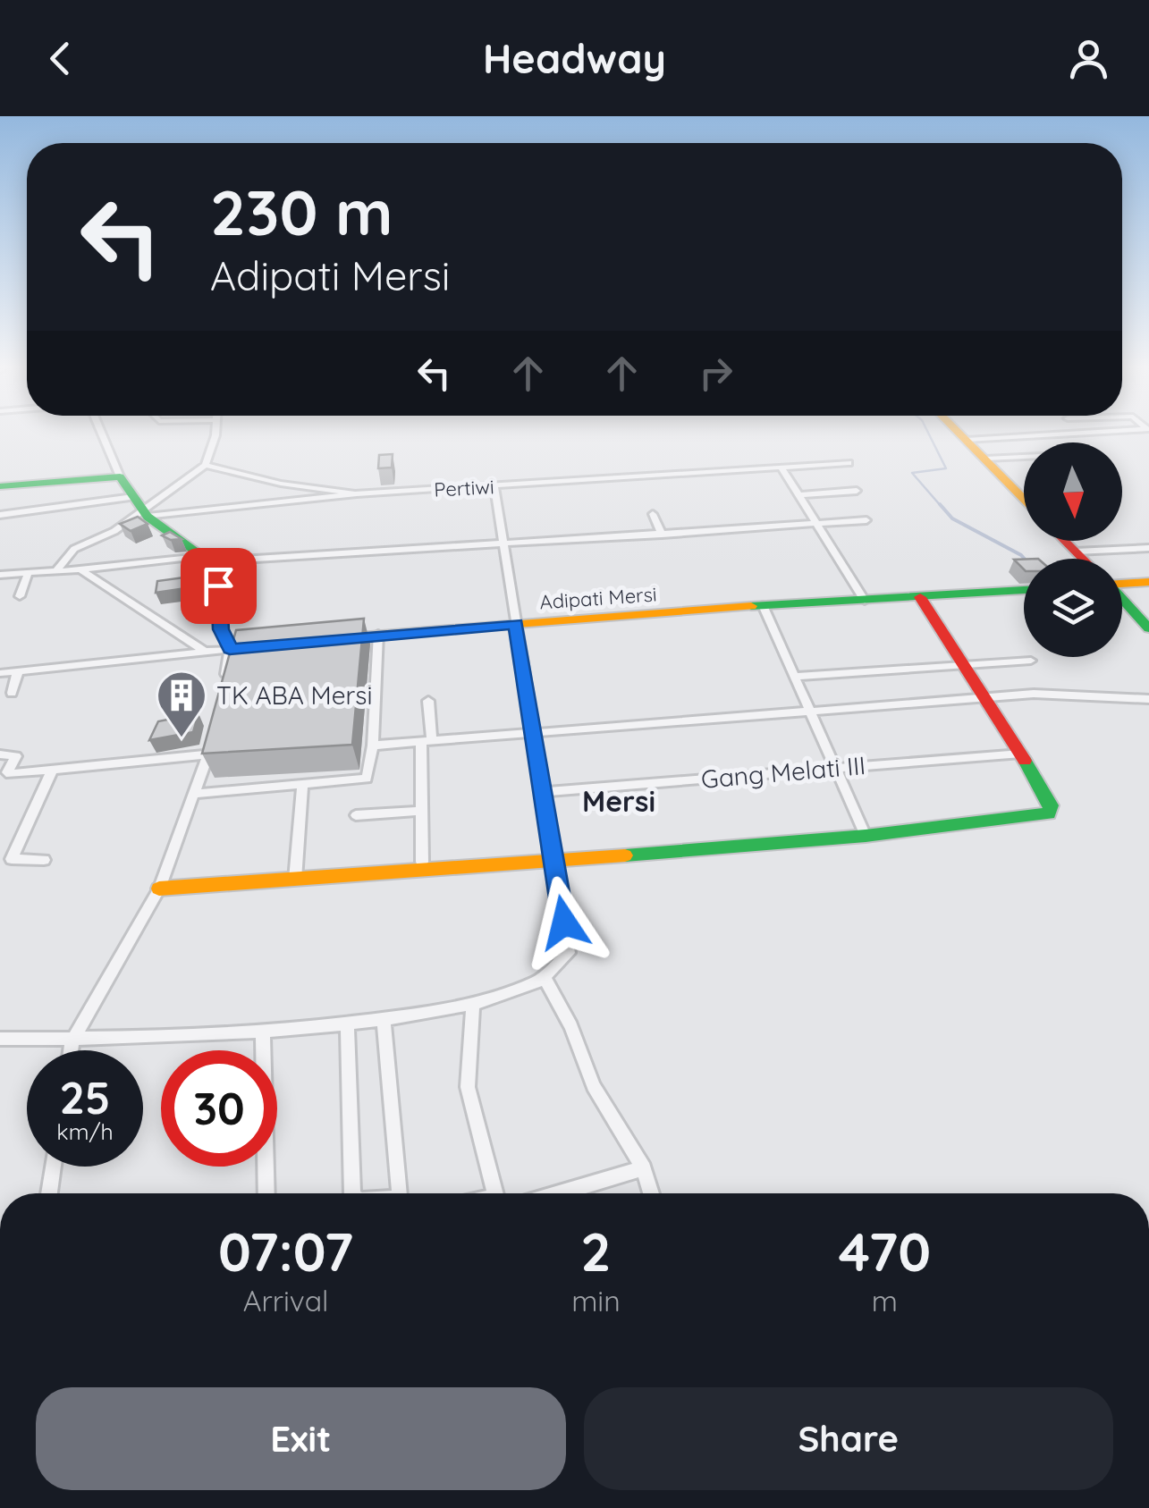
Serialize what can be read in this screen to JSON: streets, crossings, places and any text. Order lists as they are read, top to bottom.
{
  "streets": {
    "street": ["Pertiwi", "Adipati Mersi", "Gang Melati III"]
  },
  "districts": ["Mersi"],
  "places": {
    "building": ["TK ABA Mersi"]
  },
  "north": "bottom",
  "page": {
    "header": "Headway",
    "turn": ["230 m", "Adipati Mersi"],
    "speed": "25 km/h",
    "limit": "30",
    "eta": [
      "07:07",
      "Arrival",
      "2",
      "min",
      "470",
      "m"
    ],
    "buttons": ["Exit", "Share"]
  }
}
